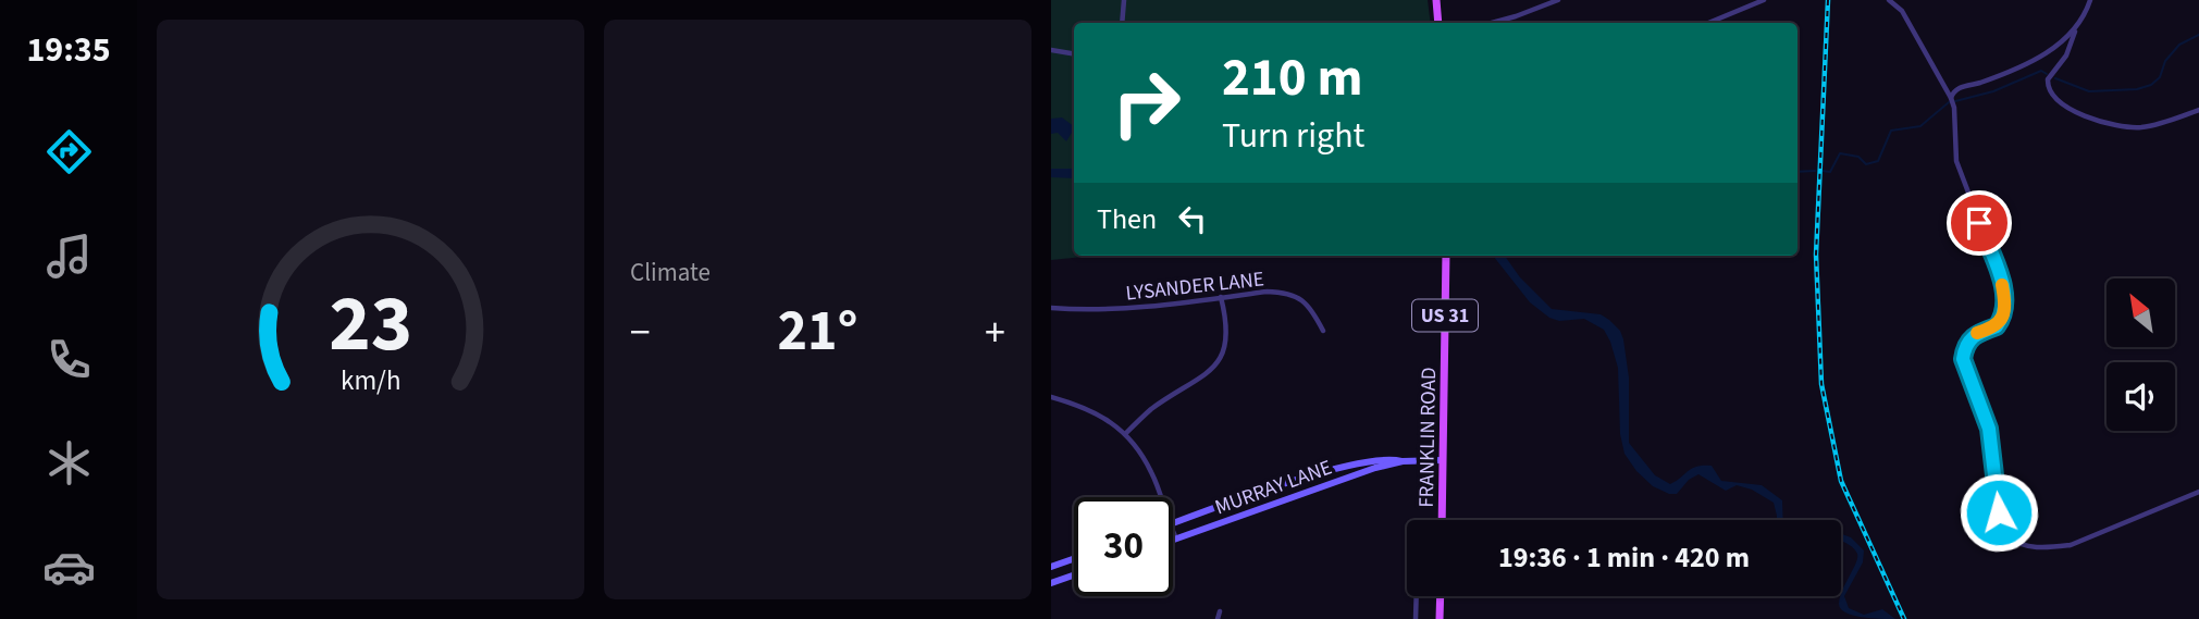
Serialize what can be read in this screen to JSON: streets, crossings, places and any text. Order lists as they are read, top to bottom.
{
  "streets": {
    "main road": ["US 31", "FRANKLIN ROAD", "MURRAY LANE"],
    "street": ["LYSANDER LANE"]
  },
  "crossings": [
    ["FRANKLIN ROAD", "MURRAY LANE"]
  ],
  "north": "top left",
  "page": {
    "tabs": "19:35",
    "tile": "Climate",
    "turn": ["210 m", "Turn right"],
    "then": "Then",
    "heat": ["−", "21°", "+"],
    "limit": "30",
    "trip": "19:36 · 1 min · 420 m",
    "gauge": ["23", "km/h"]
  }
}
